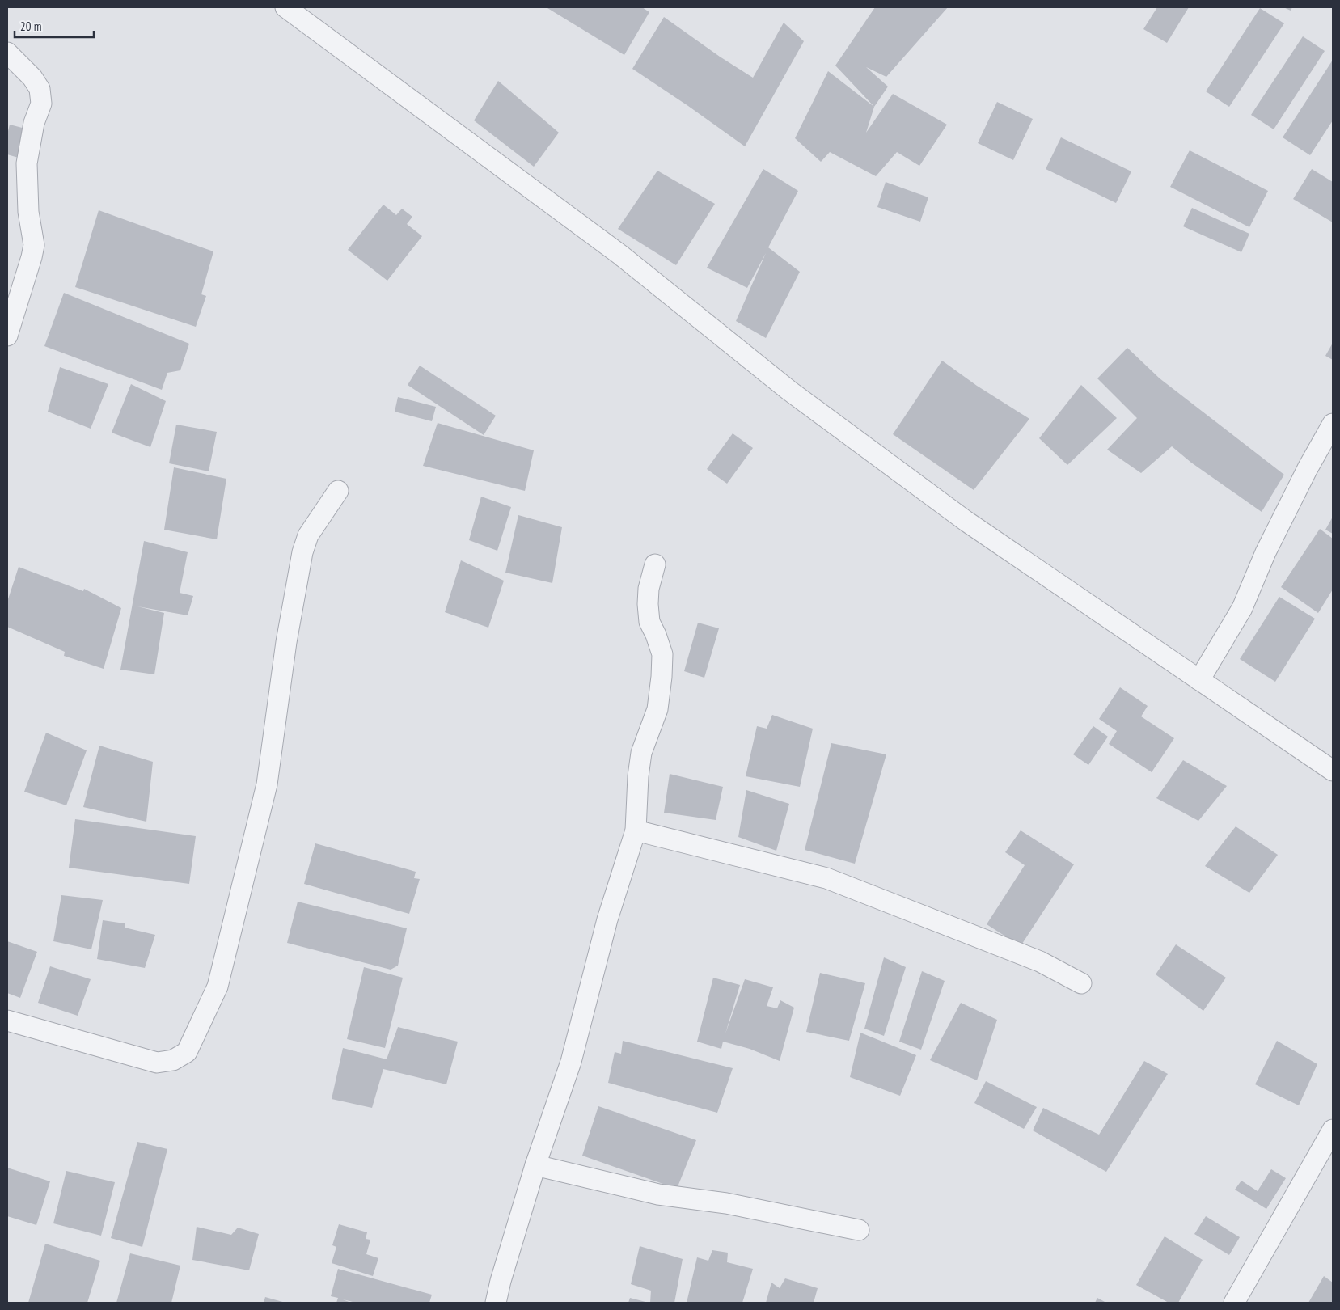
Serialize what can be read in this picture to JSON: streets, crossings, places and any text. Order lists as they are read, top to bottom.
{
  "scale_bar": "20 m"
}
